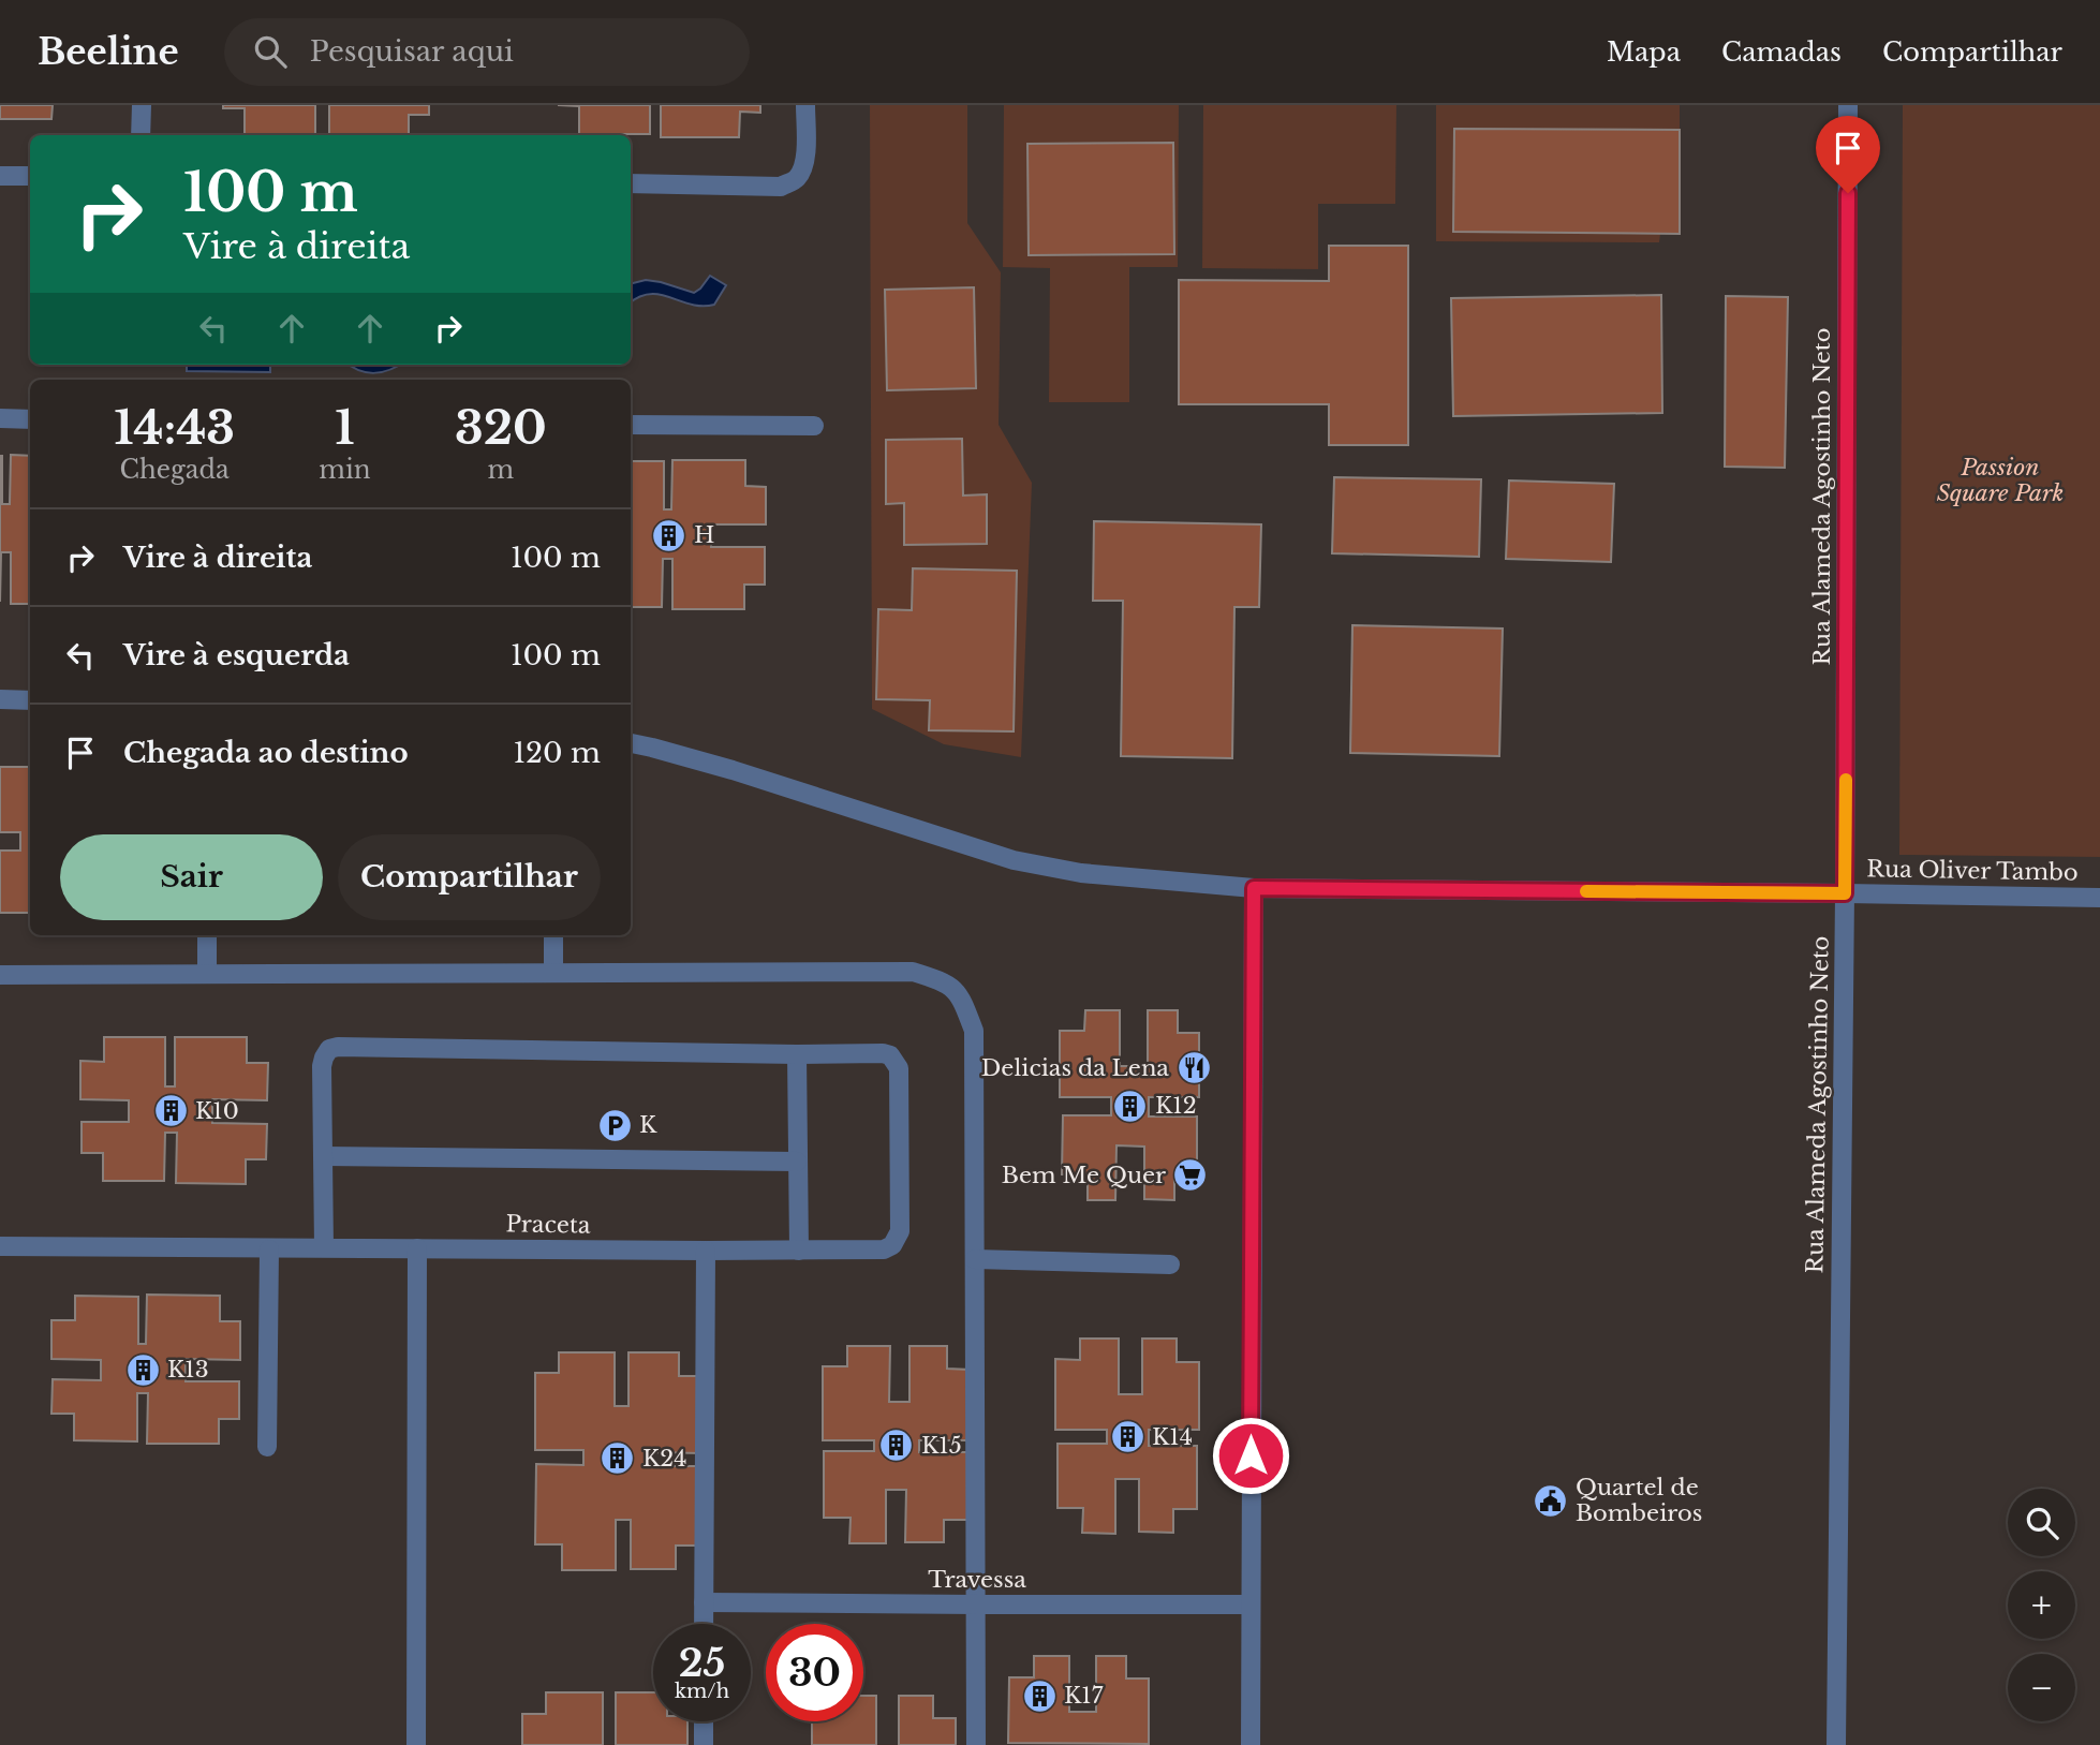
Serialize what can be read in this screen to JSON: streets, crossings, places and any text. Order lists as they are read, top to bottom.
{
  "streets": {
    "street": [
      "Rua Alameda Agostinho Neto",
      "Rua Oliver Tambo",
      "Praceta",
      "Travessa"
    ]
  },
  "crossings": [
    ["Rua Alameda Agostinho Neto", "Rua Oliver Tambo"]
  ],
  "parks": ["Passion Square Park"],
  "places": {
    "building": [
      "H",
      "K12",
      "K10",
      "K13",
      "K14",
      "K15",
      "K24",
      "K17"
    ],
    "restaurant": ["Delicias da Lena"],
    "parking": ["K"],
    "supermarket": ["Bem Me Quer"],
    "public building": ["Quartel de Bombeiros"]
  },
  "page": {
    "header": "Beeline",
    "search": "Pesquisar aqui",
    "nav": ["Mapa", "Camadas", "Compartilhar"],
    "turn": ["100 m", "Vire à direita"],
    "eta": [
      "14:43",
      "Chegada",
      "1",
      "min",
      "320",
      "m"
    ],
    "list": [
      {
        "name": "Vire à direita",
        "value": "100 m"
      },
      {
        "name": "Vire à esquerda",
        "value": "100 m"
      },
      {
        "name": "Chegada ao destino",
        "value": "120 m"
      }
    ],
    "buttons": ["Sair", "Compartilhar"],
    "map_buttons": ["+", "−"],
    "speed": "25 km/h",
    "limit": "30"
  }
}
